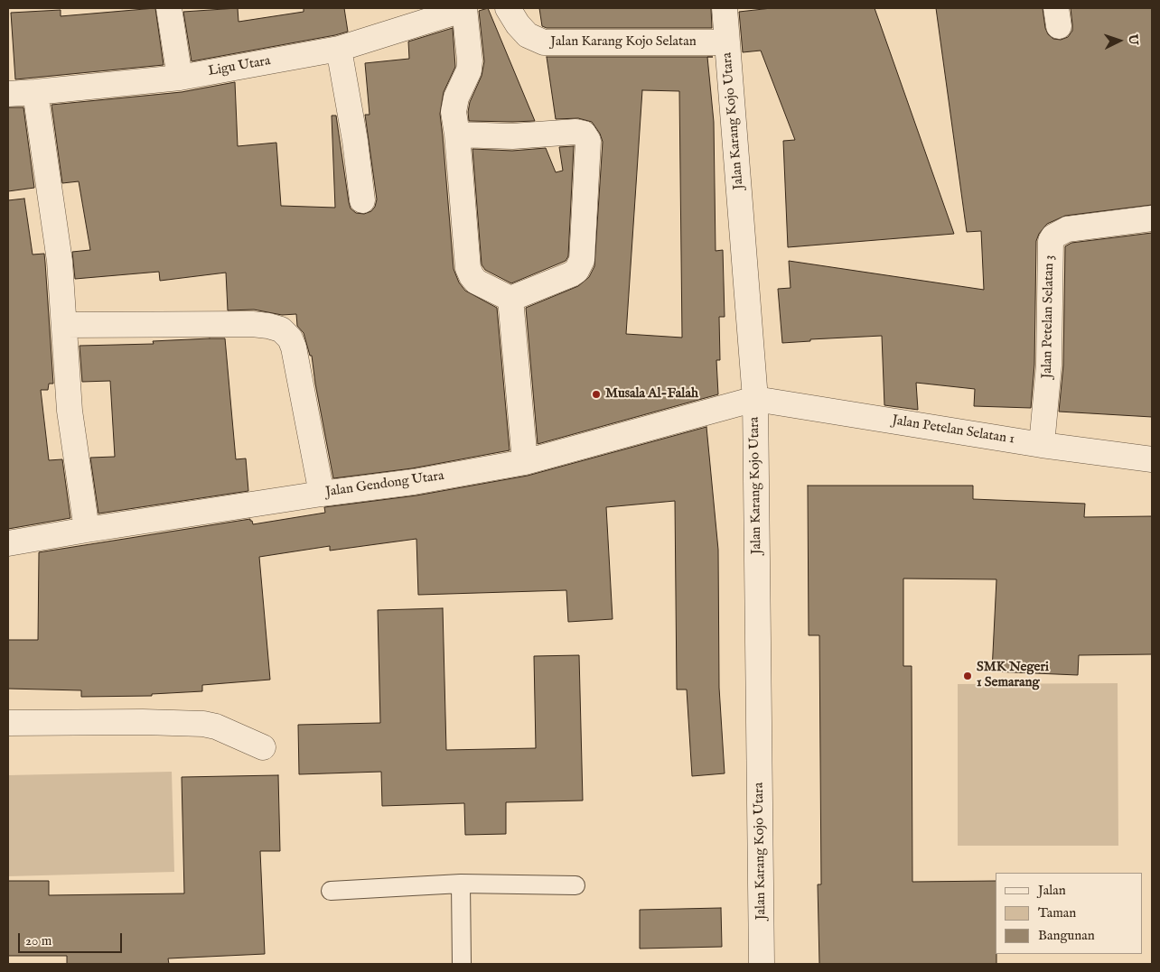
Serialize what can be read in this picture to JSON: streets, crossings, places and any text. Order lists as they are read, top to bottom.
{
  "streets": {
    "street": [
      "Jalan Karang Kojo Selatan",
      "Ligu Utara",
      "Jalan Karang Kojo Utara",
      "Jalan Petelan Selatan 3",
      "Jalan Petelan Selatan 1",
      "Jalan Gendong Utara"
    ]
  },
  "crossings": [
    ["Jalan Karang Kojo Selatan", "Jalan Karang Kojo Utara"],
    ["Jalan Karang Kojo Utara", "Jalan Petelan Selatan 1"],
    ["Jalan Karang Kojo Utara", "Jalan Gendong Utara"],
    ["Jalan Petelan Selatan 3", "Jalan Petelan Selatan 1"],
    ["Jalan Petelan Selatan 1", "Jalan Gendong Utara"]
  ],
  "places": ["Musala Al-Falah", "SMK Negeri 1 Semarang"],
  "legend": ["Jalan", "Taman", "Bangunan"],
  "scale_bar": "20 m",
  "north": "right"
}
